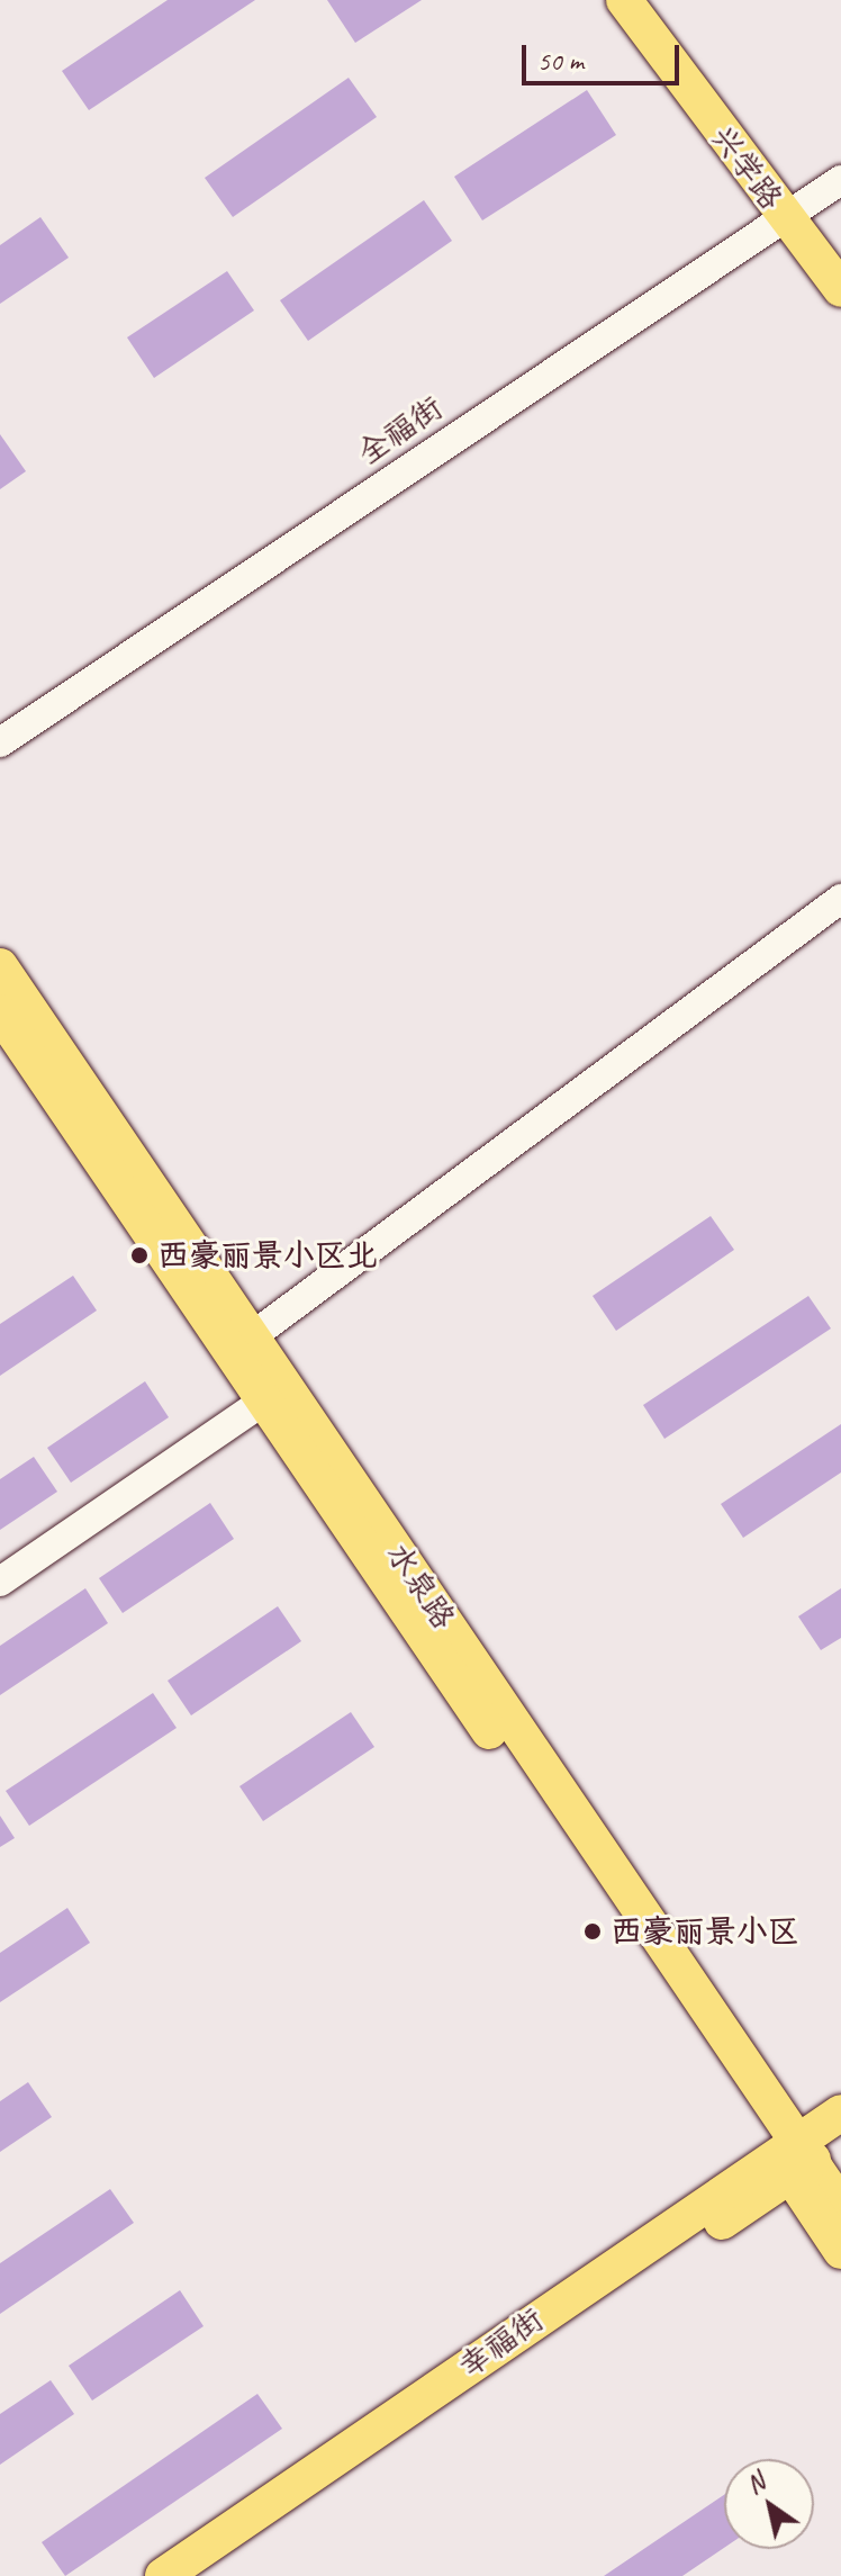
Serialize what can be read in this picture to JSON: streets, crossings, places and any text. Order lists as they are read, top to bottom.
{
  "streets": {
    "main road": ["兴学路", "水泉路", "幸福街"],
    "street": ["全福街"]
  },
  "crossings": [
    ["兴学路", "全福街"],
    ["水泉路", "幸福街"]
  ],
  "places": ["西豪丽景小区北", "西豪丽景小区"],
  "scale_bar": "50 m",
  "north": "top left"
}
